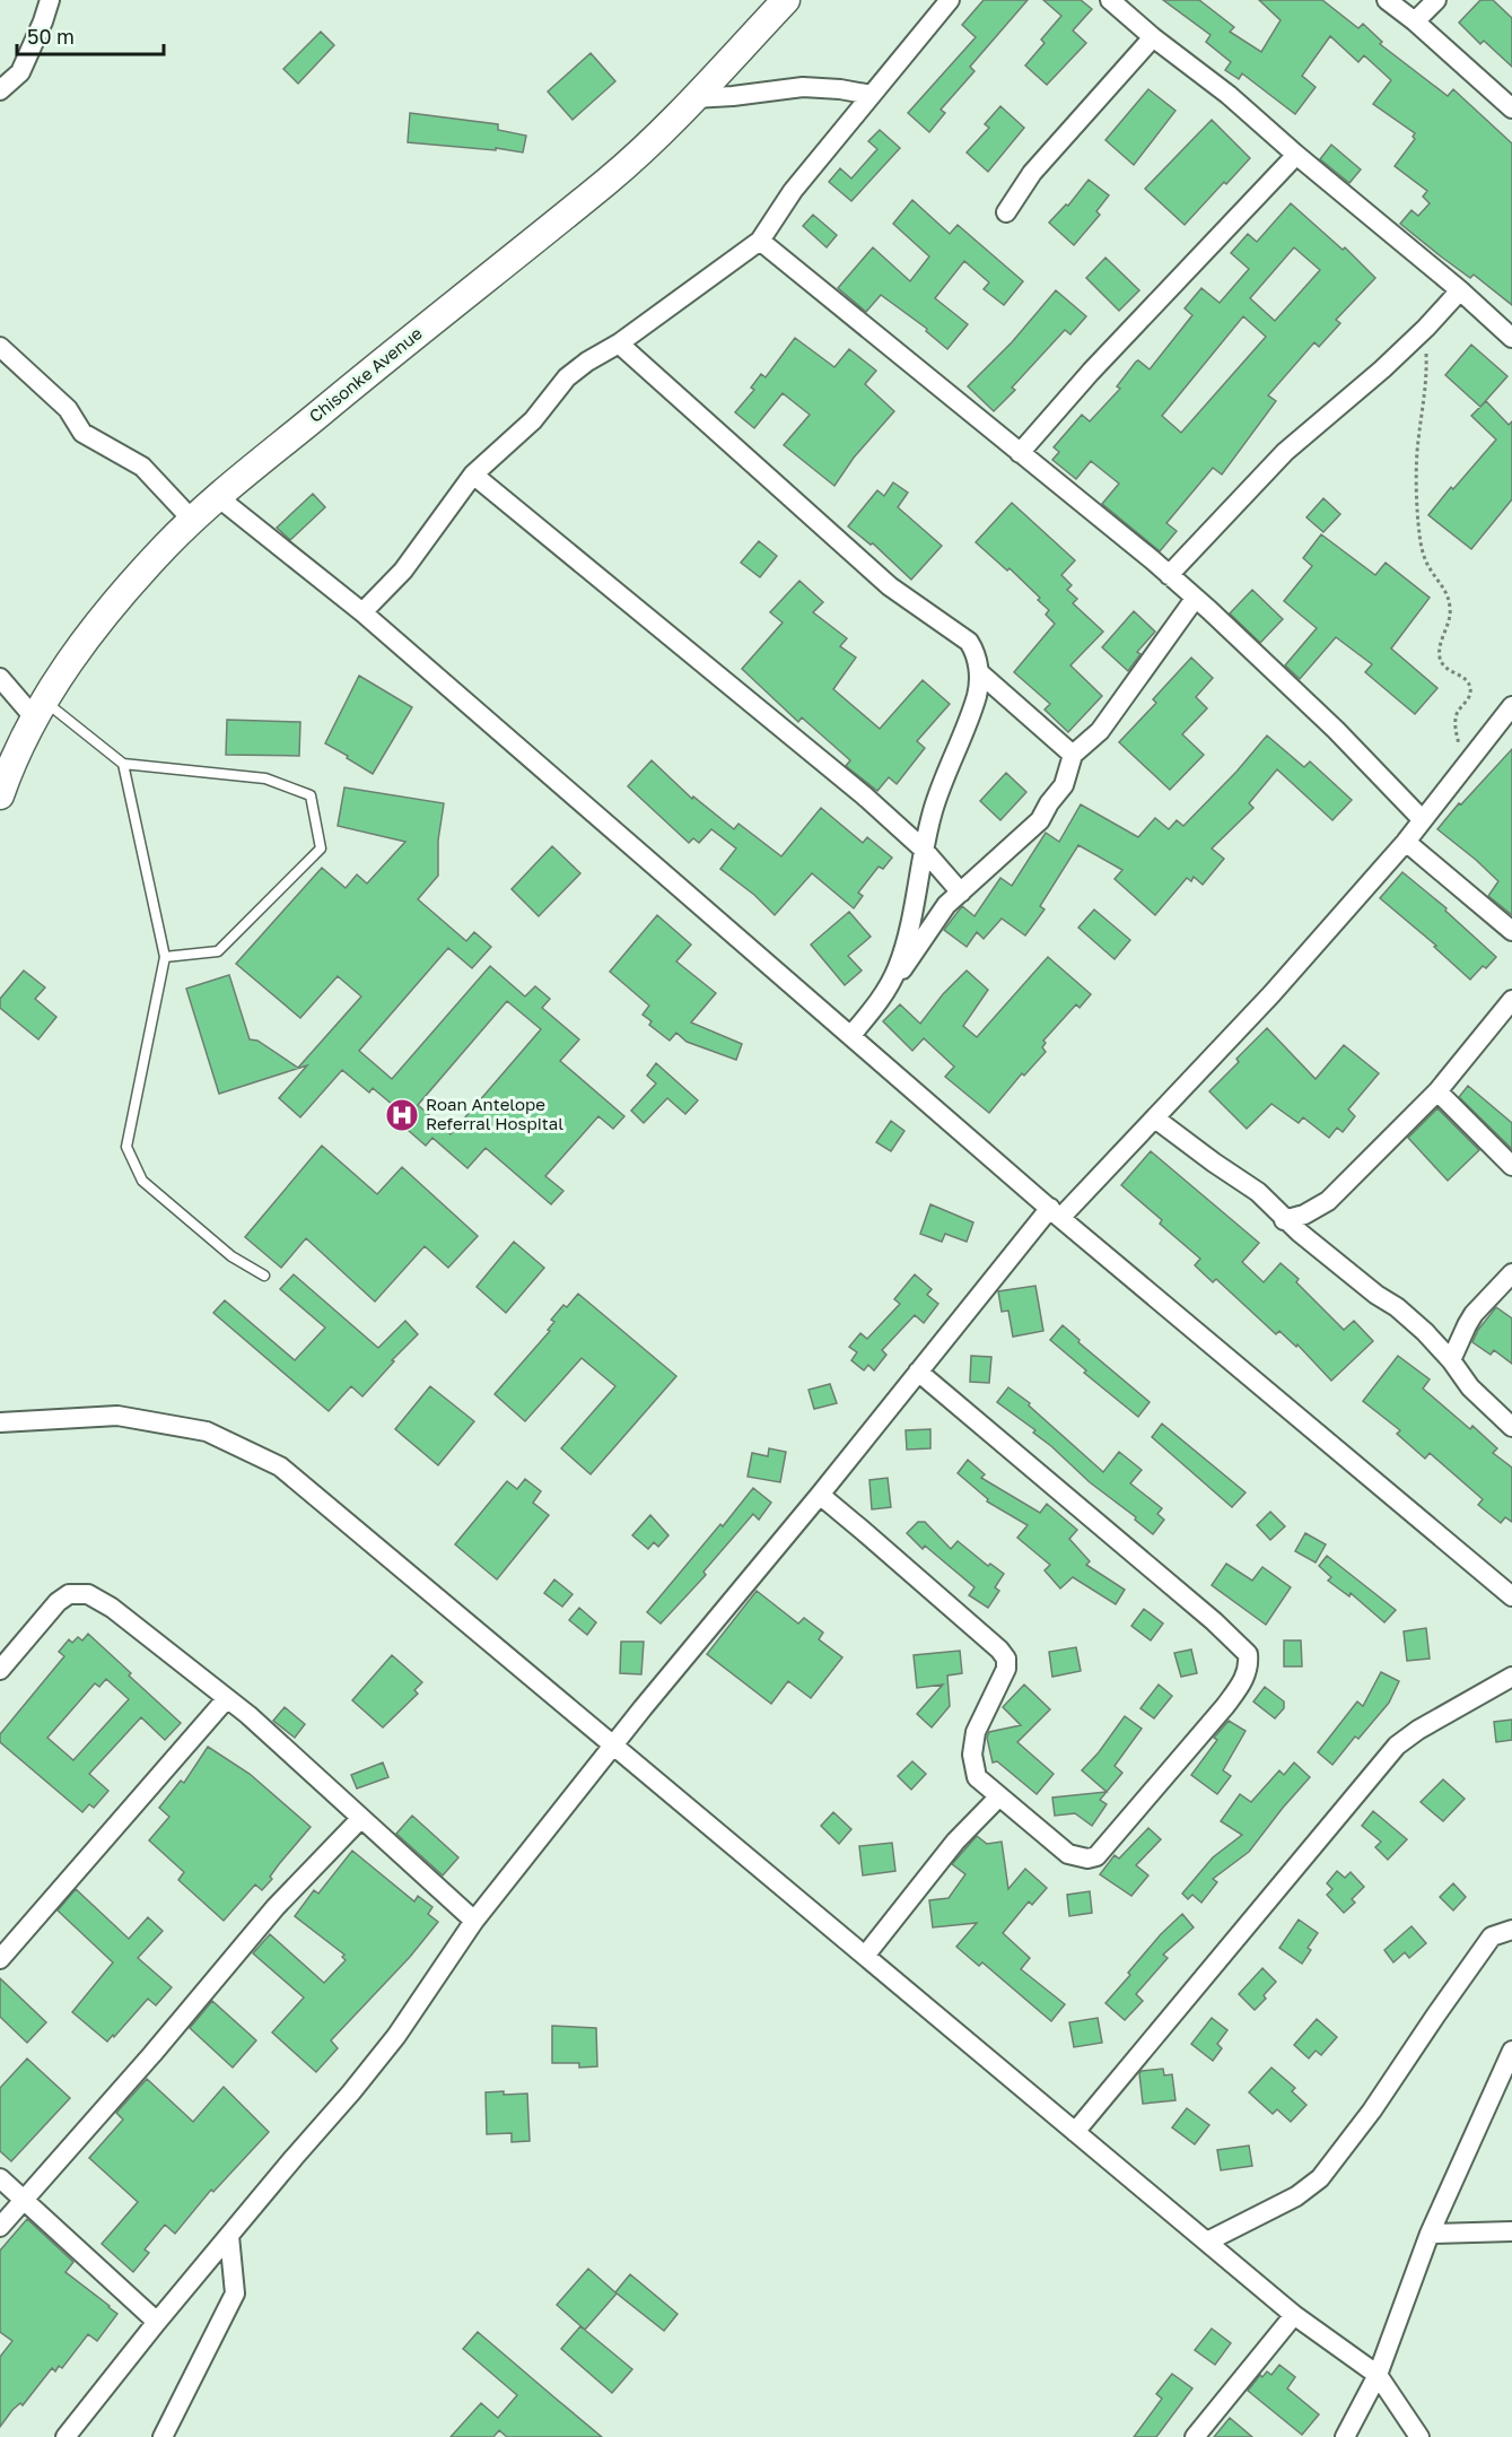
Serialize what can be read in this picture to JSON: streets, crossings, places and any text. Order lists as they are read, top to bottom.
{
  "streets": {
    "street": ["Chisonke Avenue"]
  },
  "places": {
    "hospital": ["Roan Antelope Referral Hospital"]
  },
  "scale_bar": "50 m"
}
